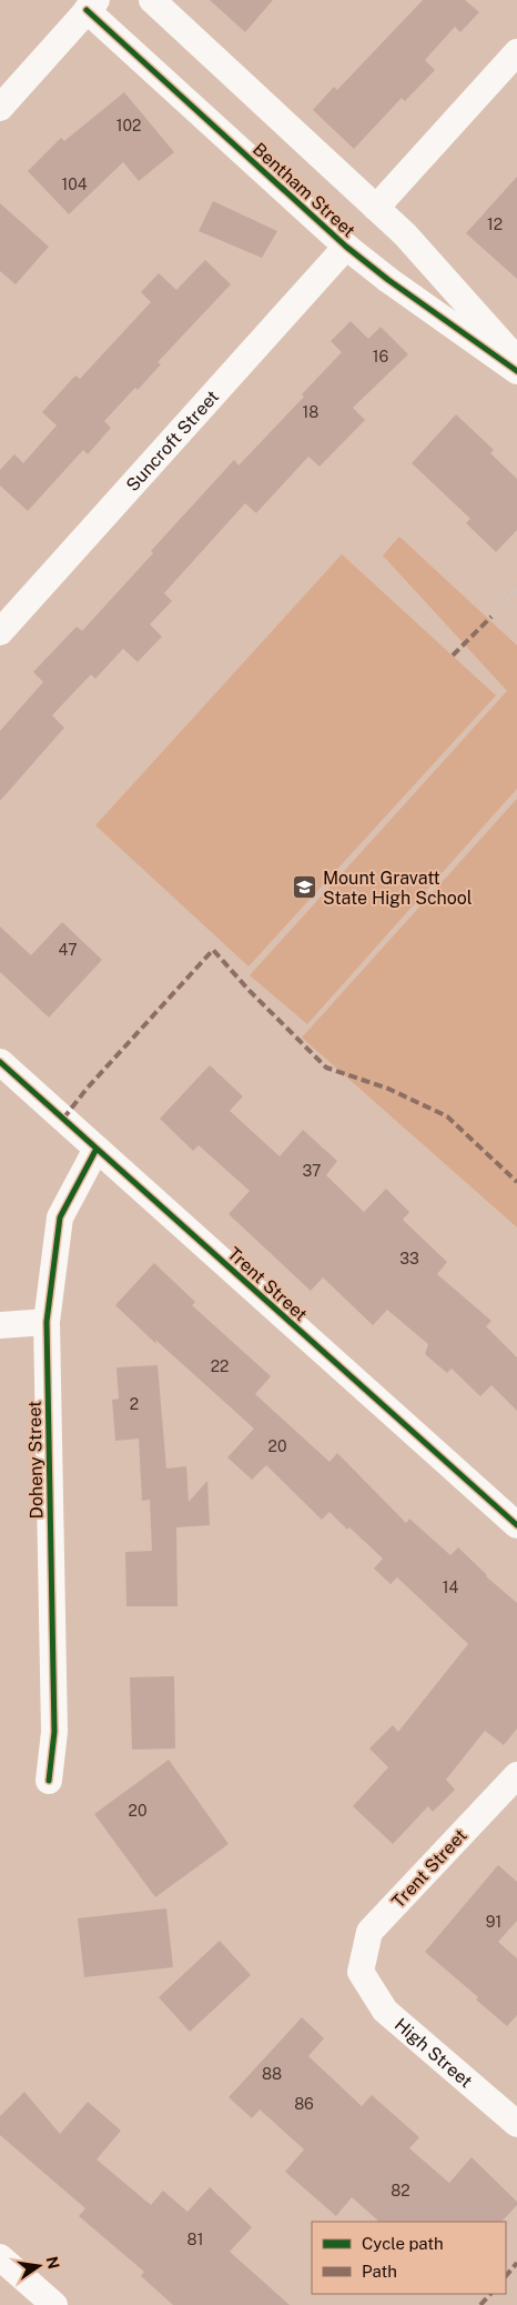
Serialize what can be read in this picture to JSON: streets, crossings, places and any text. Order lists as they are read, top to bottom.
{
  "streets": {
    "street": [
      "Bentham Street",
      "Suncroft Street",
      "Trent Street",
      "Doheny Street",
      "High Street"
    ]
  },
  "crossings": [
    ["Bentham Street", "Suncroft Street"],
    ["Trent Street", "Doheny Street"],
    ["Trent Street", "High Street"]
  ],
  "places": {
    "school or university": ["Mount Gravatt State High School"]
  },
  "house_numbers": [
    "102",
    "104",
    "12",
    "16",
    "18",
    "47",
    "37",
    "33",
    "22",
    "2",
    "20",
    "14",
    "20",
    "91",
    "88",
    "86",
    "82",
    "81"
  ],
  "legend": ["Cycle path", "Path"],
  "north": "right"
}
